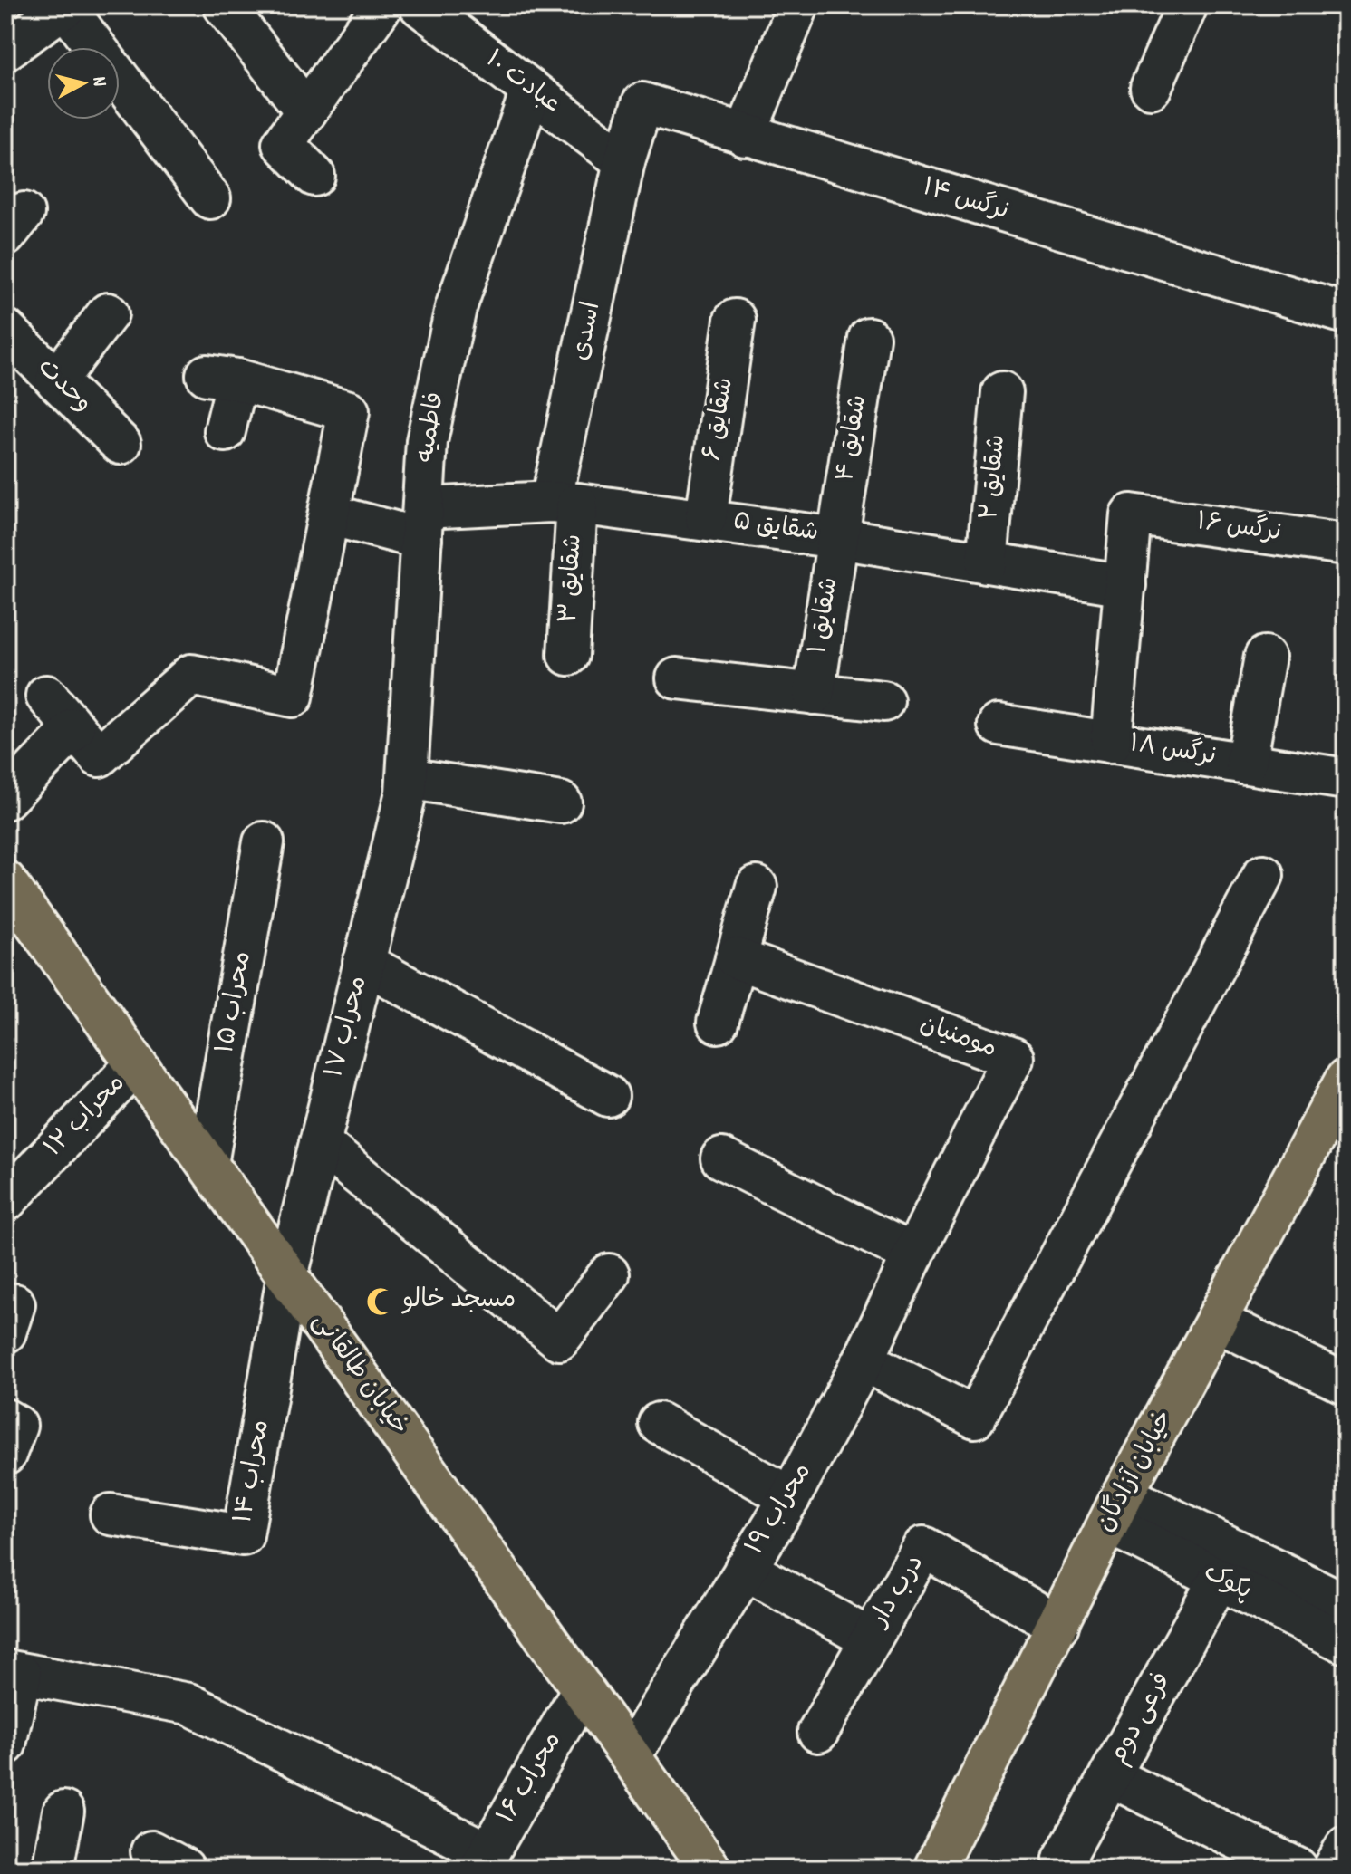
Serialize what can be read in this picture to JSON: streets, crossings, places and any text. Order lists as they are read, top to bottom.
{
  "streets": {
    "main road": ["خیابان طالقانی", "خیابان آزادگان"],
    "street": [
      "عبادت ۱۰",
      "نرگس ۱۴",
      "اسدی",
      "وحدت",
      "شقایق ۶",
      "فاطمیه",
      "شقایق ۴",
      "شقایق ۲",
      "شقایق ۵",
      "نرگس ۱۶",
      "شقایق ۳",
      "شقایق ۱",
      "نرگس ۱۸",
      "محراب ۱۵",
      "محراب ۱۷",
      "مومنیان",
      "محراب ۱۲",
      "محراب ۱۴",
      "محراب ۱۹",
      "پکوک",
      "درب دار",
      "فرعی دوم",
      "محراب ۱۶"
    ]
  },
  "crossings": [
    ["عبادت ۱۰", "نرگس ۱۴"],
    ["عبادت ۱۰", "اسدی"],
    ["عبادت ۱۰", "فاطمیه"],
    ["نرگس ۱۴", "اسدی"],
    ["اسدی", "شقایق ۵"],
    ["اسدی", "شقایق ۳"],
    ["شقایق ۶", "شقایق ۵"],
    ["فاطمیه", "شقایق ۵"],
    ["فاطمیه", "محراب ۱۷"],
    ["شقایق ۴", "شقایق ۵"],
    ["شقایق ۴", "شقایق ۱"],
    ["شقایق ۲", "شقایق ۵"],
    ["شقایق ۵", "نرگس ۱۶"],
    ["شقایق ۵", "شقایق ۳"],
    ["شقایق ۵", "شقایق ۱"],
    ["محراب ۱۵", "خیابان طالقانی"],
    ["محراب ۱۷", "خیابان طالقانی"],
    ["محراب ۱۷", "محراب ۱۴"],
    ["مومنیان", "محراب ۱۹"],
    ["محراب ۱۲", "خیابان طالقانی"],
    ["خیابان طالقانی", "محراب ۱۴"],
    ["خیابان طالقانی", "محراب ۱۹"],
    ["خیابان طالقانی", "محراب ۱۶"],
    ["خیابان آزادگان", "پکوک"],
    ["خیابان آزادگان", "درب دار"],
    ["پکوک", "فرعی دوم"]
  ],
  "places": {
    "mosque": ["مسجد خالو"]
  },
  "north": "right"
}
